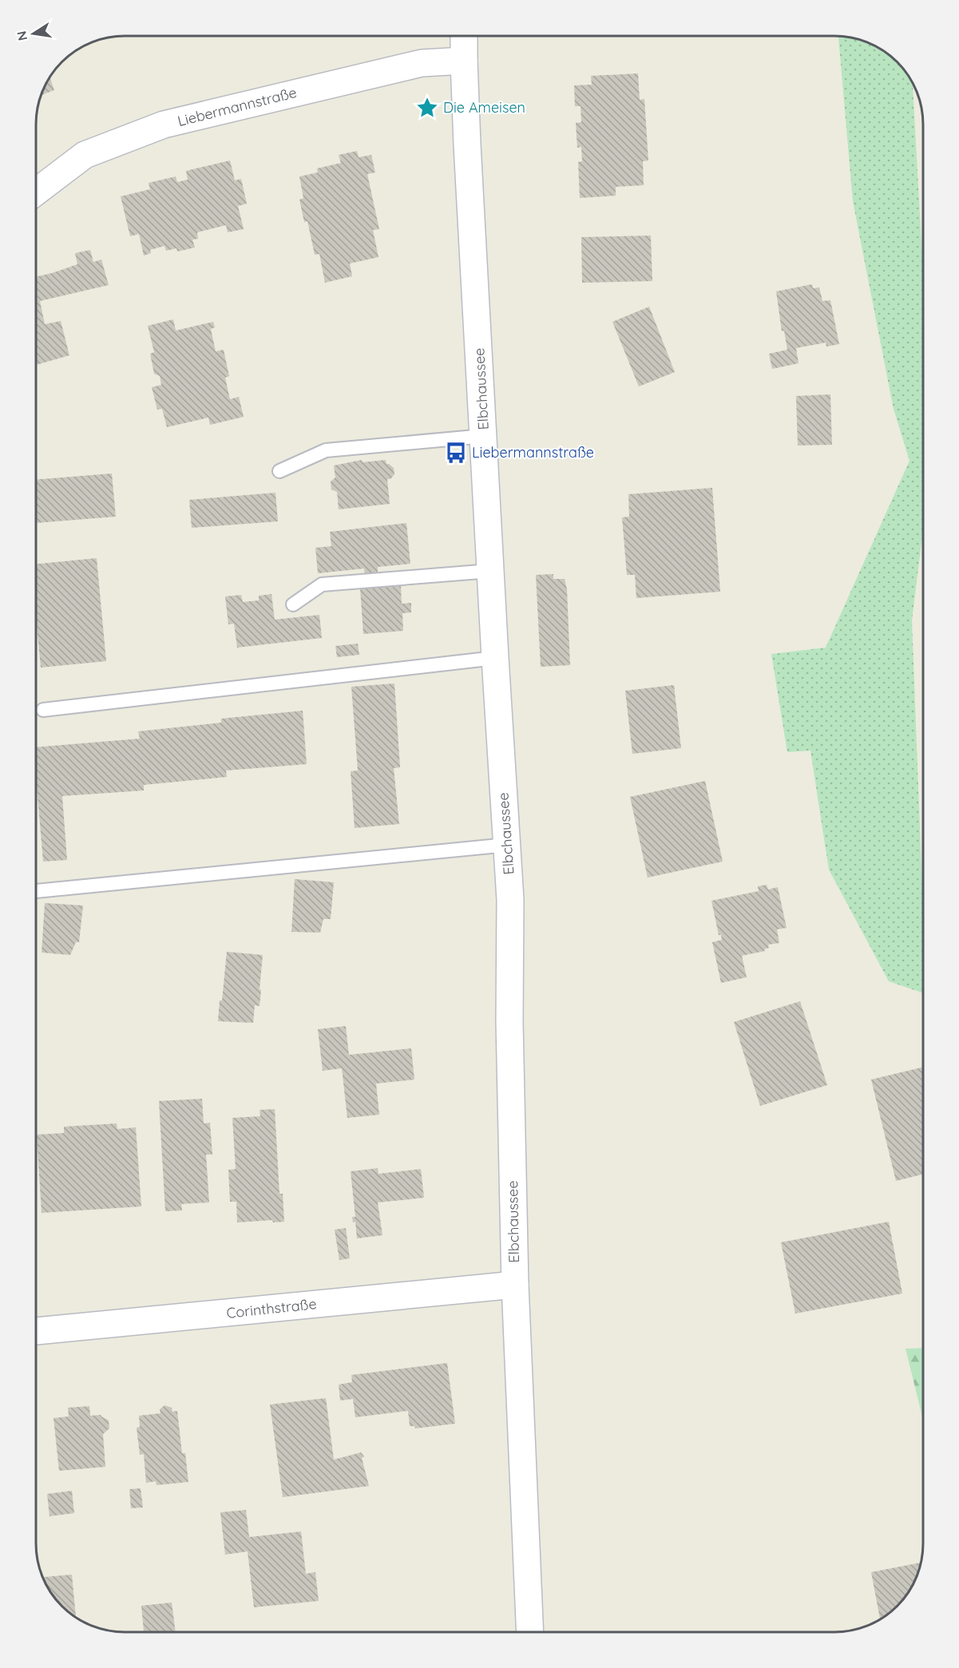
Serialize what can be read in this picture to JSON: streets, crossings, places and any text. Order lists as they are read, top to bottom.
{
  "streets": {
    "main road": ["Liebermannstraße", "Elbchaussee", "Corinthstraße"]
  },
  "crossings": [
    ["Liebermannstraße", "Elbchaussee"],
    ["Elbchaussee", "Corinthstraße"]
  ],
  "places": {
    "place": ["Die Ameisen"],
    "bus stop": ["Liebermannstraße"]
  },
  "north": "left"
}
